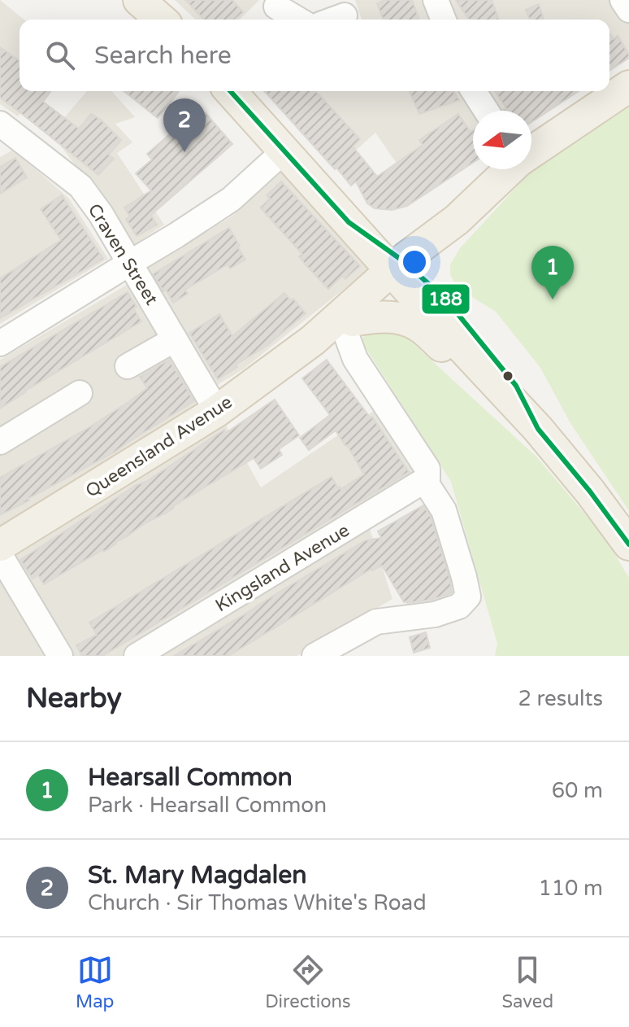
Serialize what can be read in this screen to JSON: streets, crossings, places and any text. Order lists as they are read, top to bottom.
{
  "streets": {
    "main road": ["Queensland Avenue"],
    "street": ["Craven Street", "Kingsland Avenue"]
  },
  "crossings": [
    ["Craven Street", "Queensland Avenue"]
  ],
  "lines": ["transit line 188"],
  "north": "left",
  "page": {
    "search": "Search here",
    "pins": ["2", "1"],
    "heading": ["Nearby", "2 results"],
    "list": [
      {
        "mark": "1",
        "name": "Hearsall Common",
        "note": "Park · Hearsall Common",
        "value": "60 m"
      },
      {
        "mark": "2",
        "name": "St. Mary Magdalen",
        "note": "Church · Sir Thomas White's Road",
        "value": "110 m"
      }
    ],
    "nav": ["Map", "Directions", "Saved"]
  }
}
